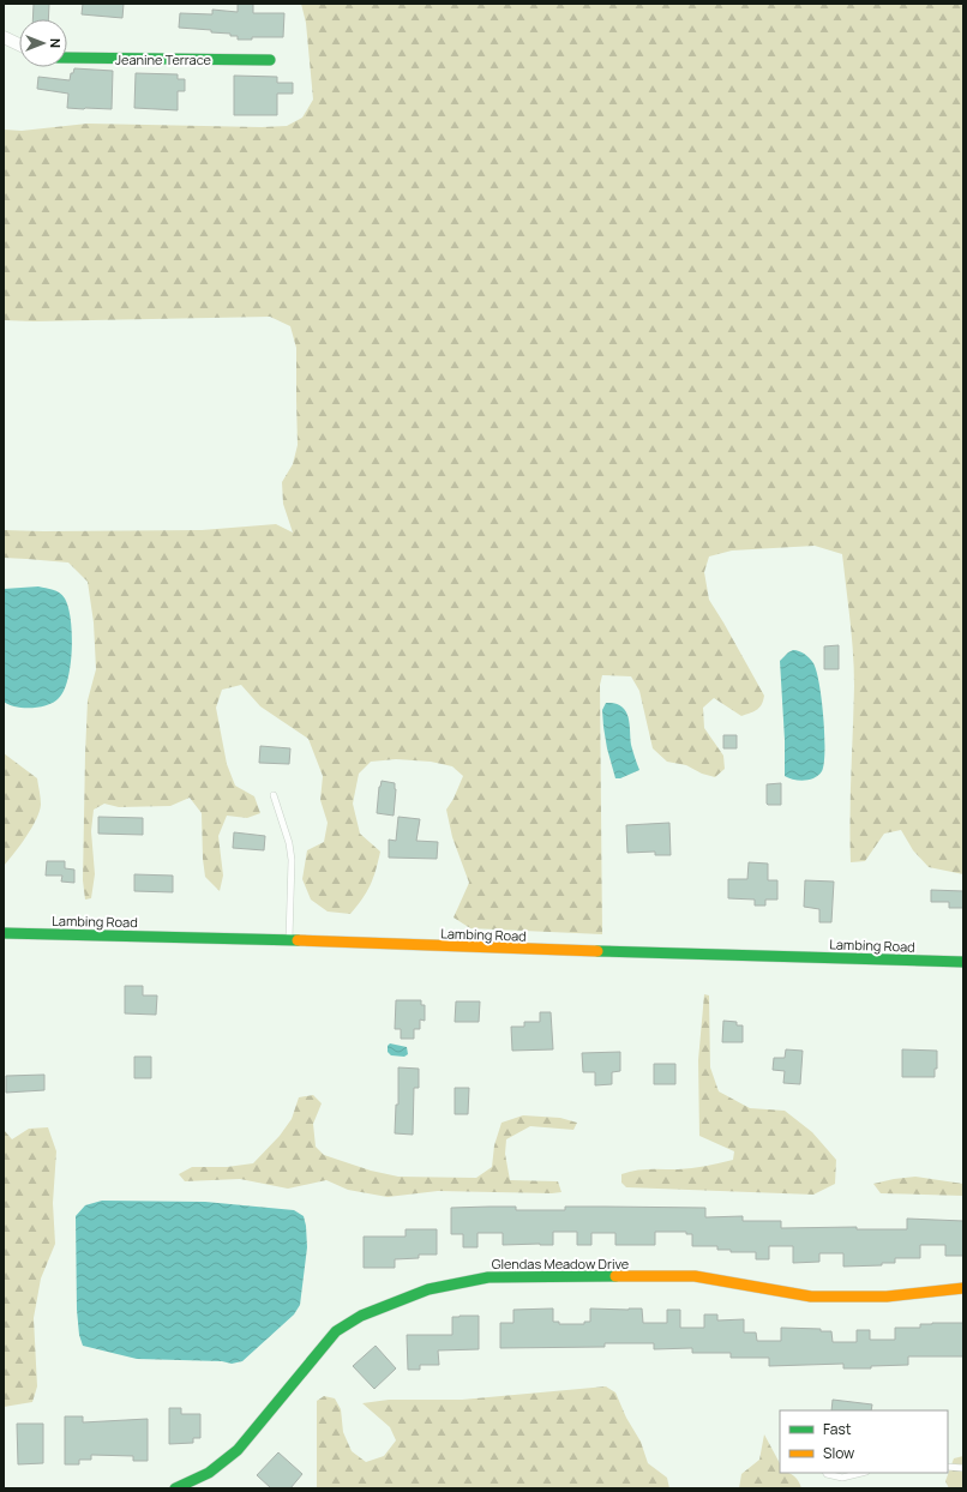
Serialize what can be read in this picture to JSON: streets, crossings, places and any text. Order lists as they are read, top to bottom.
{
  "streets": {
    "street": ["Jeanine Terrace", "Lambing Road", "Glendas Meadow Drive"]
  },
  "legend": ["Fast", "Slow"],
  "north": "right"
}
